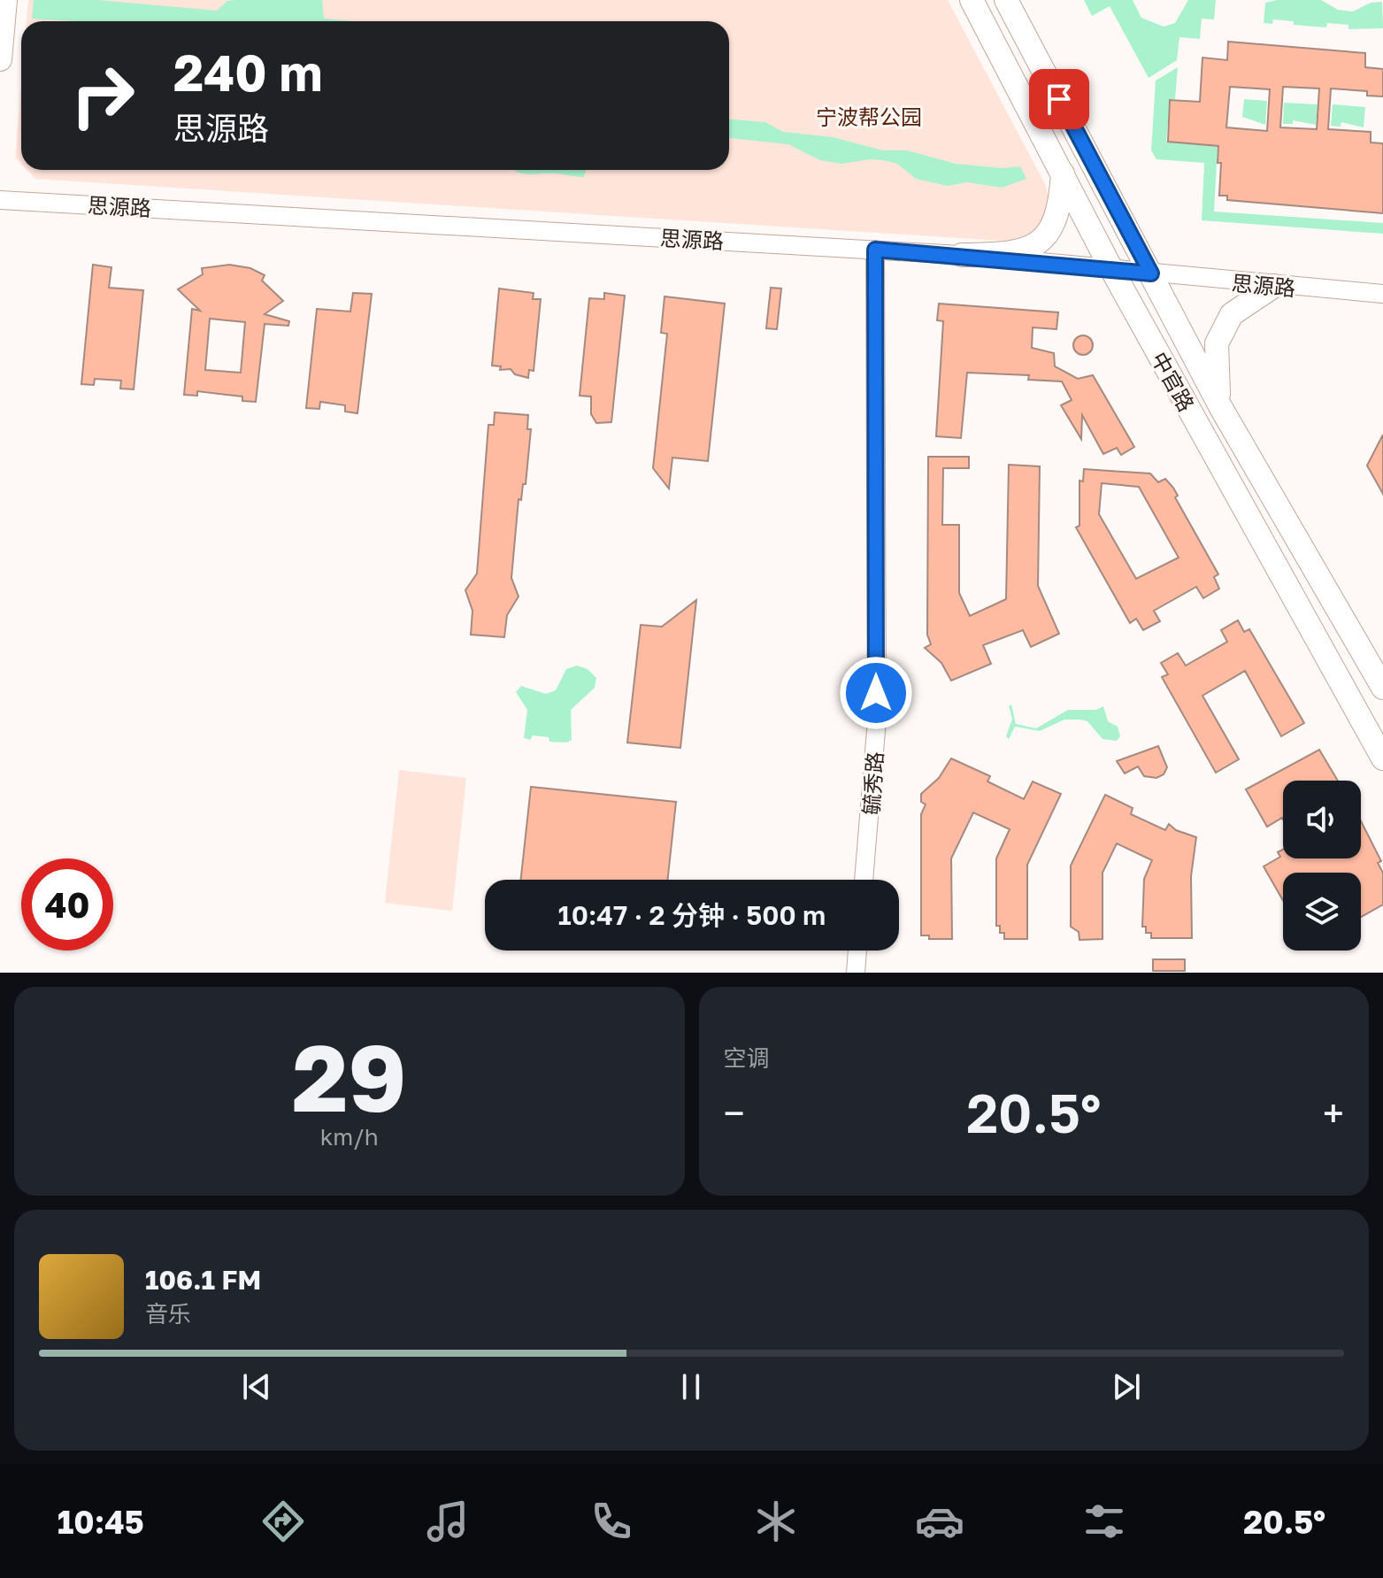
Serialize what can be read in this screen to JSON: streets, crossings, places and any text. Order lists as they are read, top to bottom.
{
  "streets": {
    "main road": ["中官路"],
    "street": ["思源路", "毓秀路"]
  },
  "crossings": [
    ["思源路", "中官路"],
    ["思源路", "毓秀路"]
  ],
  "parks": ["宁波帮公园"],
  "page": {
    "turn": ["240 m", "思源路"],
    "limit": "40",
    "trip": "10:47 · 2 分钟 · 500 m",
    "tile": [
      ["29", "km/h"],
      "空调"
    ],
    "heat": ["−", "20.5°", "+"],
    "song": ["106.1 FM", "音乐"],
    "tabs": ["10:45", "20.5°"]
  }
}
